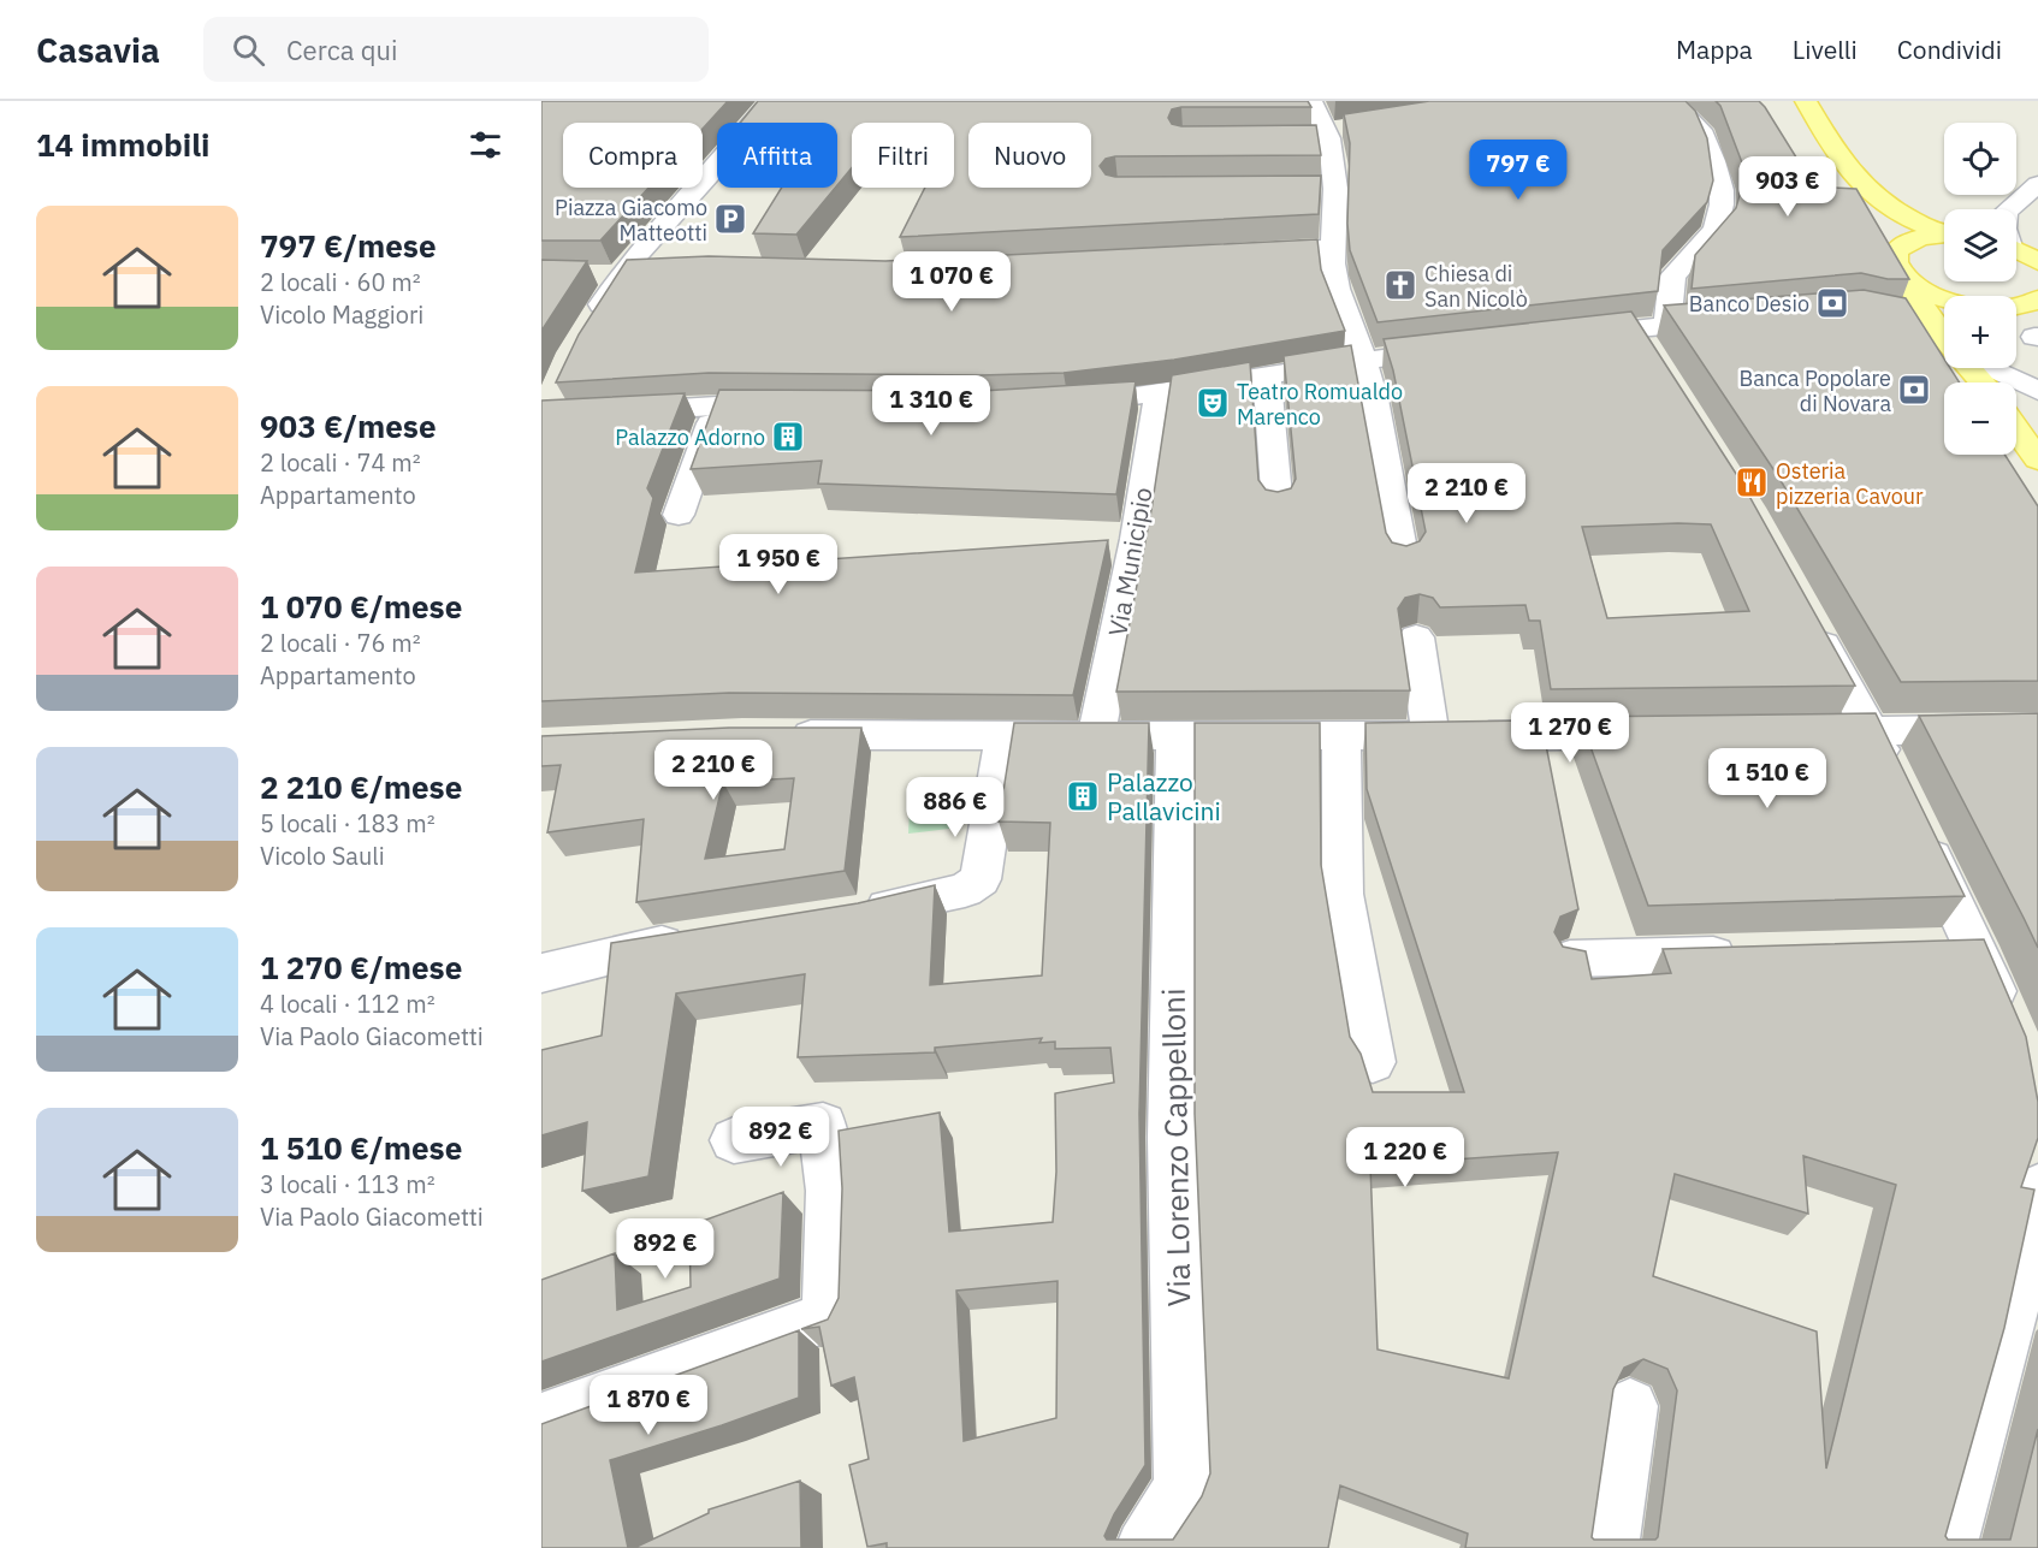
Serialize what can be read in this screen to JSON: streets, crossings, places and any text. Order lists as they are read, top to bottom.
{
  "streets": {
    "street": ["Via Municipio", "Via Lorenzo Cappelloni"]
  },
  "places": {
    "parking": ["Piazza Giacomo Matteotti"],
    "church": ["Chiesa di San Nicolò"],
    "bank": ["Banco Desio", "Banca Popolare di Novara"],
    "theatre": ["Teatro Romualdo Marenco"],
    "building": ["Palazzo Adorno", "Palazzo Pallavicini"],
    "restaurant": ["Osteria pizzeria Cavour"]
  },
  "page": {
    "header": "Casavia",
    "search": "Cerca qui",
    "nav": ["Mappa", "Livelli", "Condividi"],
    "heading": "14 immobili",
    "map_buttons": ["+", "−"],
    "chip": [
      "Compra",
      "Affitta",
      "Filtri",
      "Nuovo"
    ],
    "price": [
      "797 €",
      "903 €",
      "1 070 €",
      "1 310 €",
      "2 210 €",
      "1 950 €",
      "1 270 €",
      "2 210 €",
      "1 510 €",
      "886 €",
      "892 €",
      "1 220 €",
      "892 €",
      "1 870 €"
    ],
    "list": [
      {
        "name": "797 €/mese",
        "note": "2 locali · 60 m² · Vicolo Maggiori"
      },
      {
        "name": "903 €/mese",
        "note": "2 locali · 74 m² · Appartamento"
      },
      {
        "name": "1 070 €/mese",
        "note": "2 locali · 76 m² · Appartamento"
      },
      {
        "name": "2 210 €/mese",
        "note": "5 locali · 183 m² · Vicolo Sauli"
      },
      {
        "name": "1 270 €/mese",
        "note": "4 locali · 112 m² · Via Paolo Giacometti"
      },
      {
        "name": "1 510 €/mese",
        "note": "3 locali · 113 m² · Via Paolo Giacometti"
      }
    ]
  }
}
